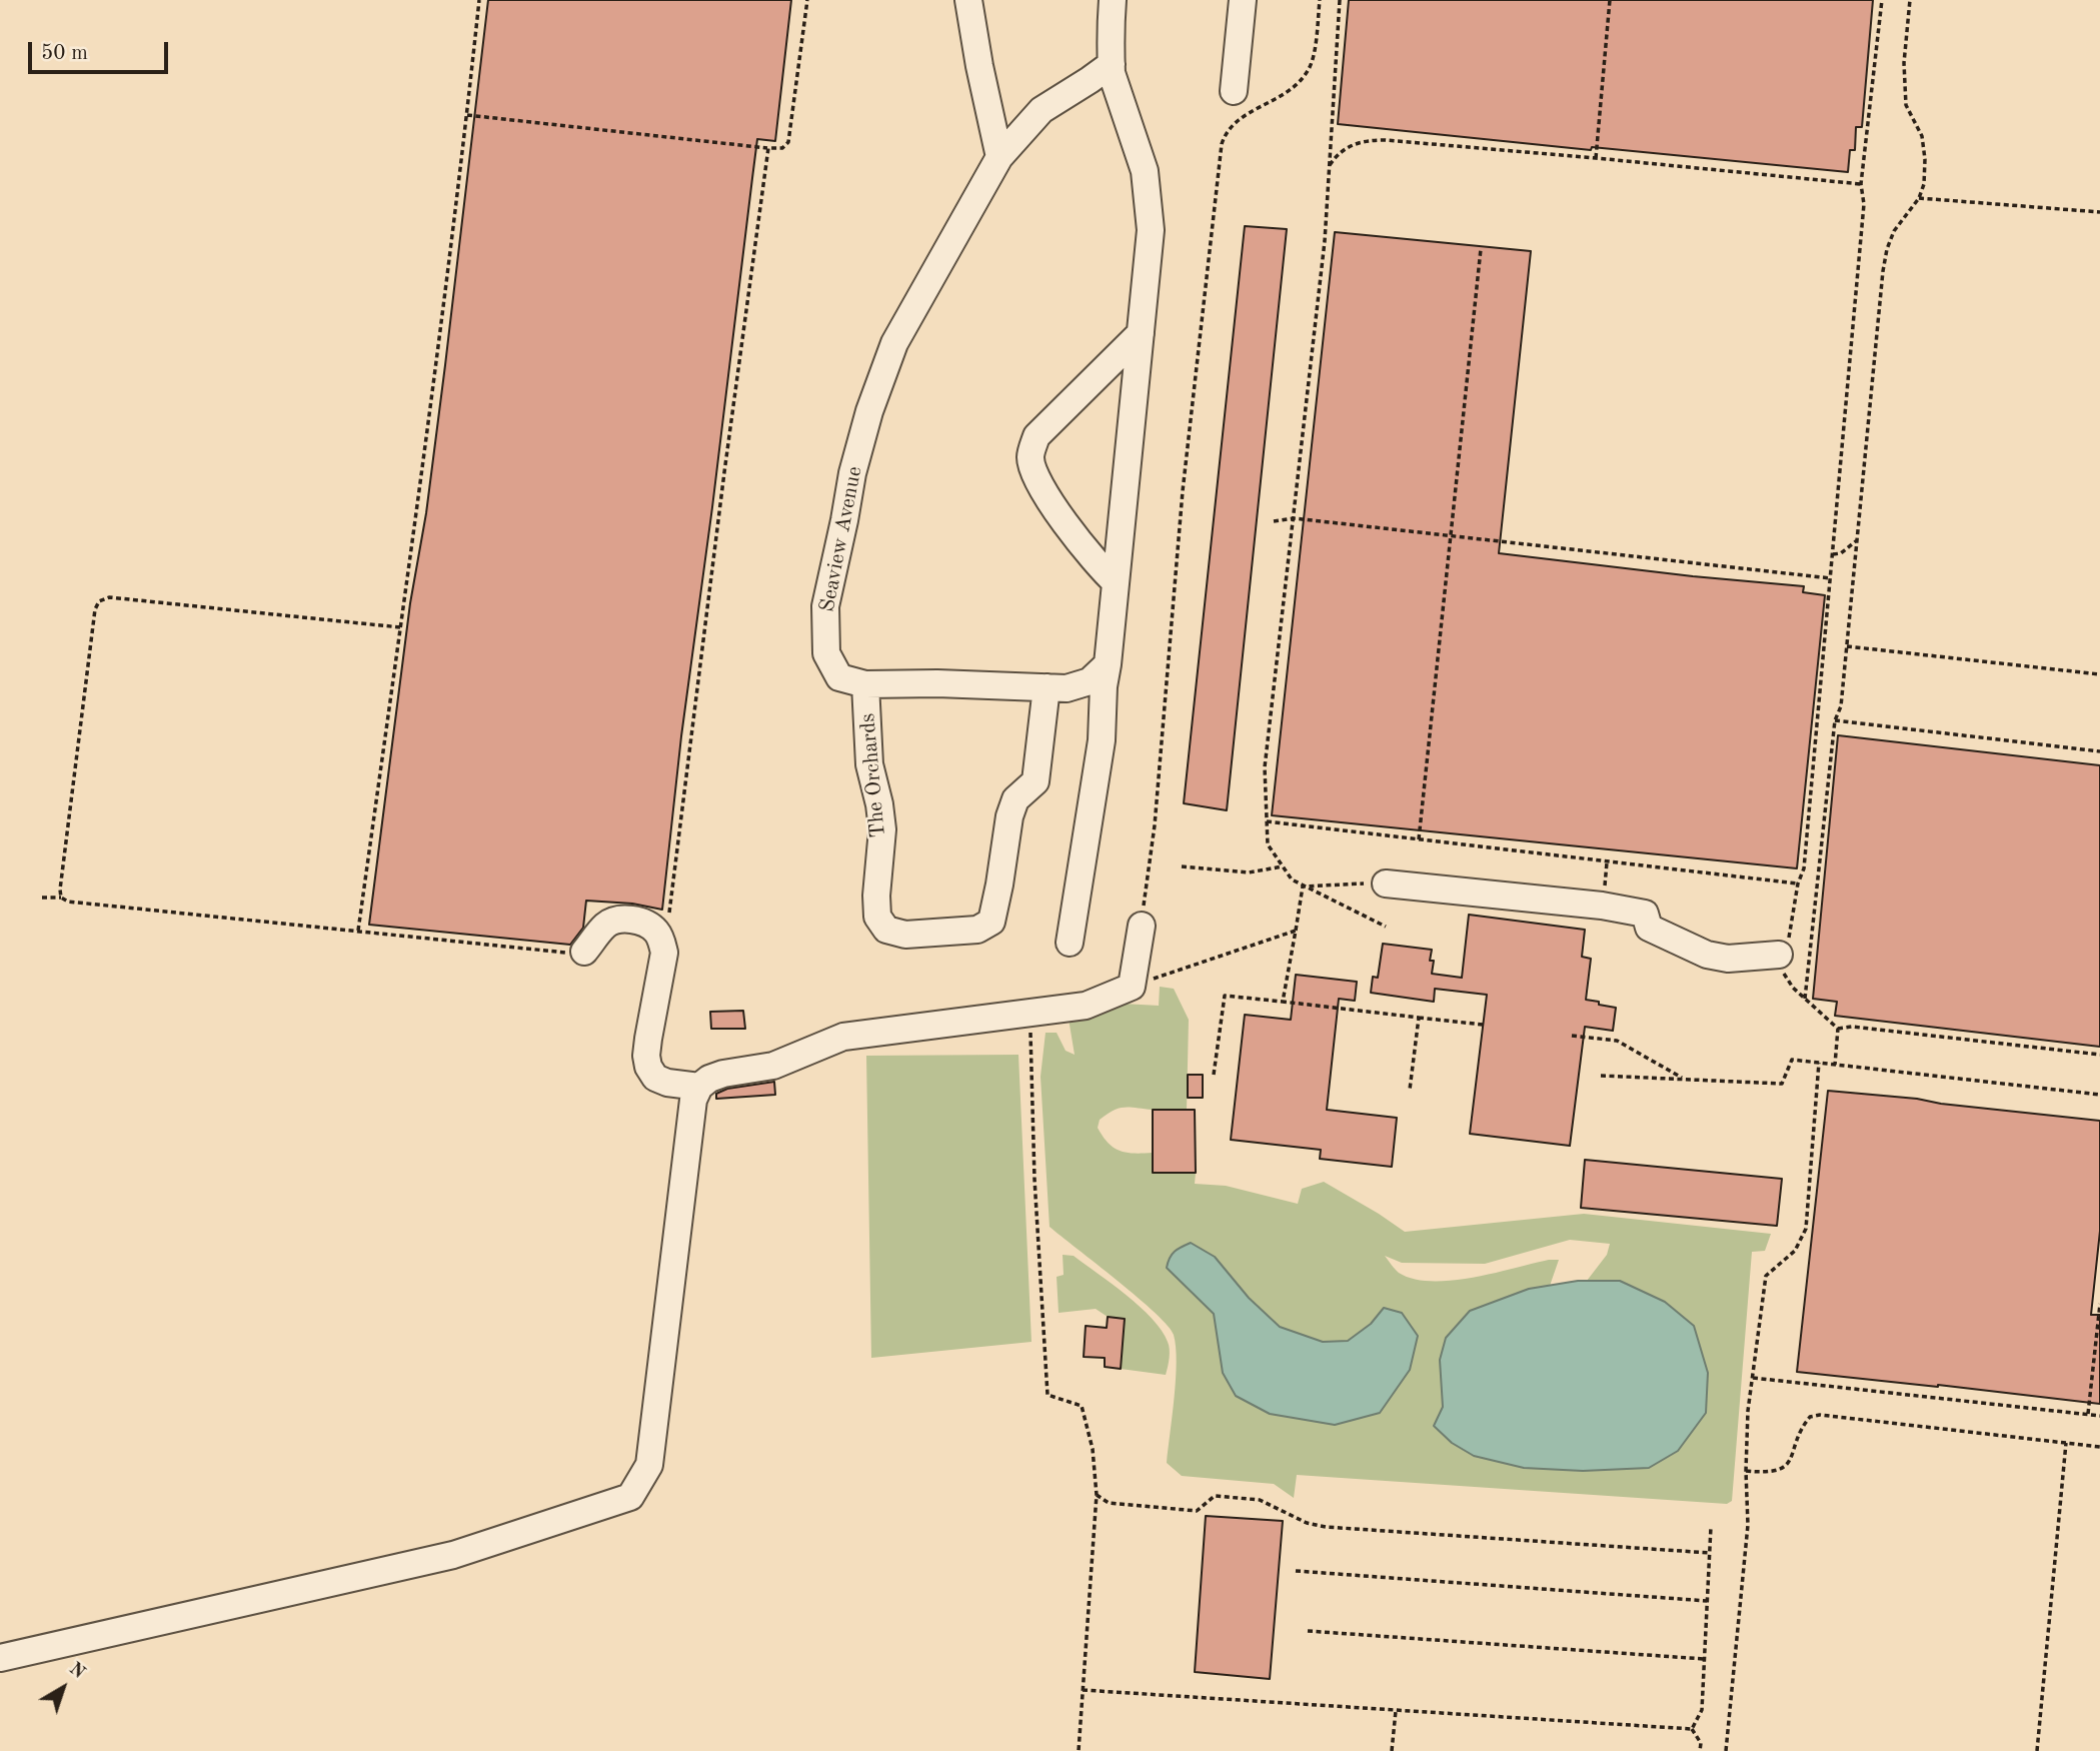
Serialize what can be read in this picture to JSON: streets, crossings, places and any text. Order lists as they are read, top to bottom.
{
  "streets": {
    "street": ["Seaview Avenue", "The Orchards"]
  },
  "crossings": [
    ["Seaview Avenue", "The Orchards"]
  ],
  "scale_bar": "50 m",
  "north": "top right"
}
